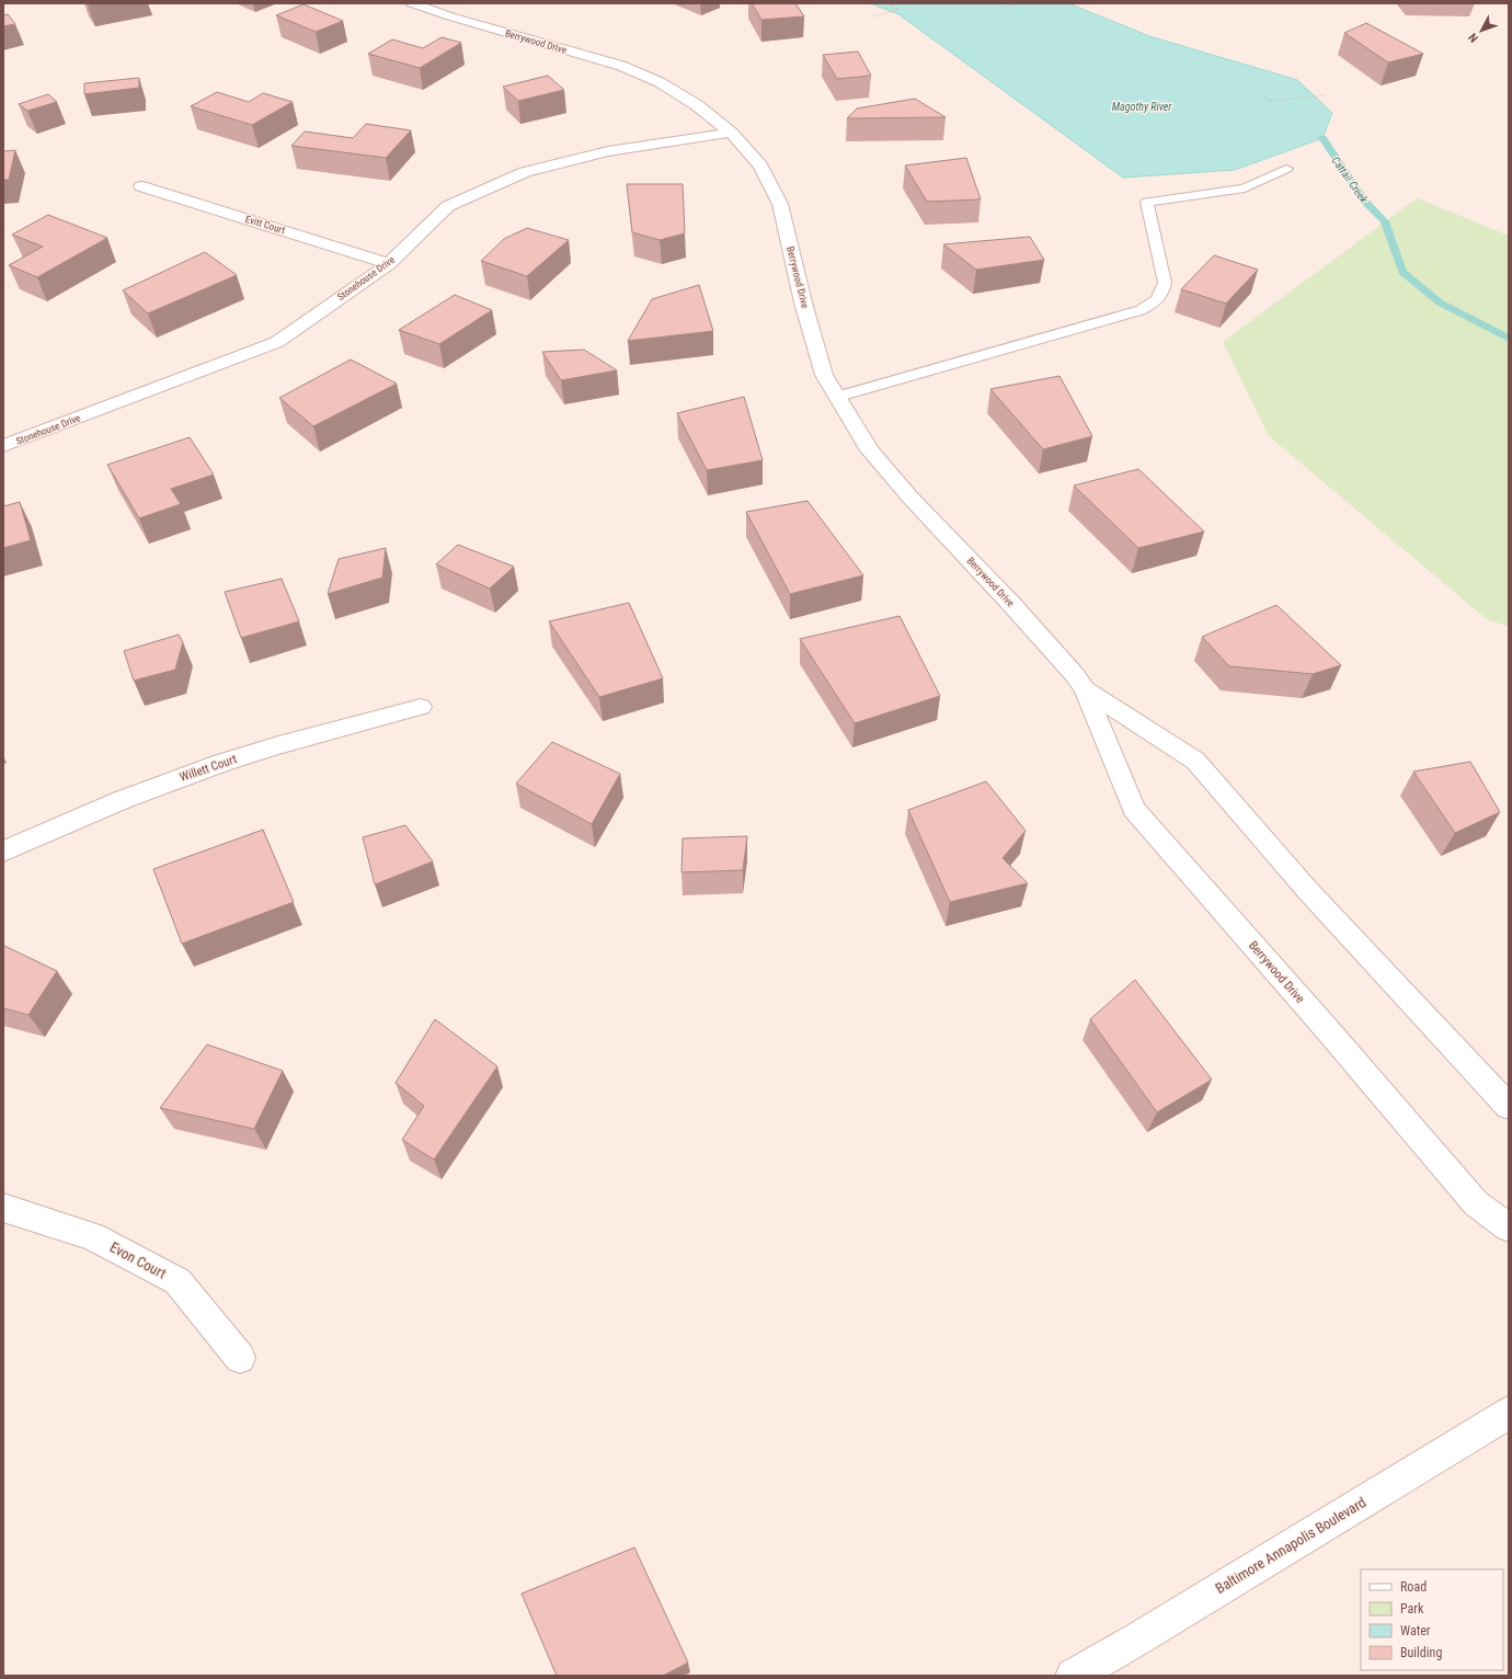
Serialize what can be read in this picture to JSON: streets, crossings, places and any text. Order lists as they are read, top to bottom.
{
  "streets": {
    "street": [
      "Berrywood Drive",
      "Evitt Court",
      "Stonehouse Drive",
      "Willett Court",
      "Evon Court",
      "Baltimore Annapolis Boulevard"
    ]
  },
  "crossings": [
    ["Berrywood Drive", "Stonehouse Drive"],
    ["Evitt Court", "Stonehouse Drive"]
  ],
  "water": ["Magothy River", "Cattail Creek"],
  "legend": [
    "Road",
    "Park",
    "Water",
    "Building"
  ],
  "north": "bottom left"
}
